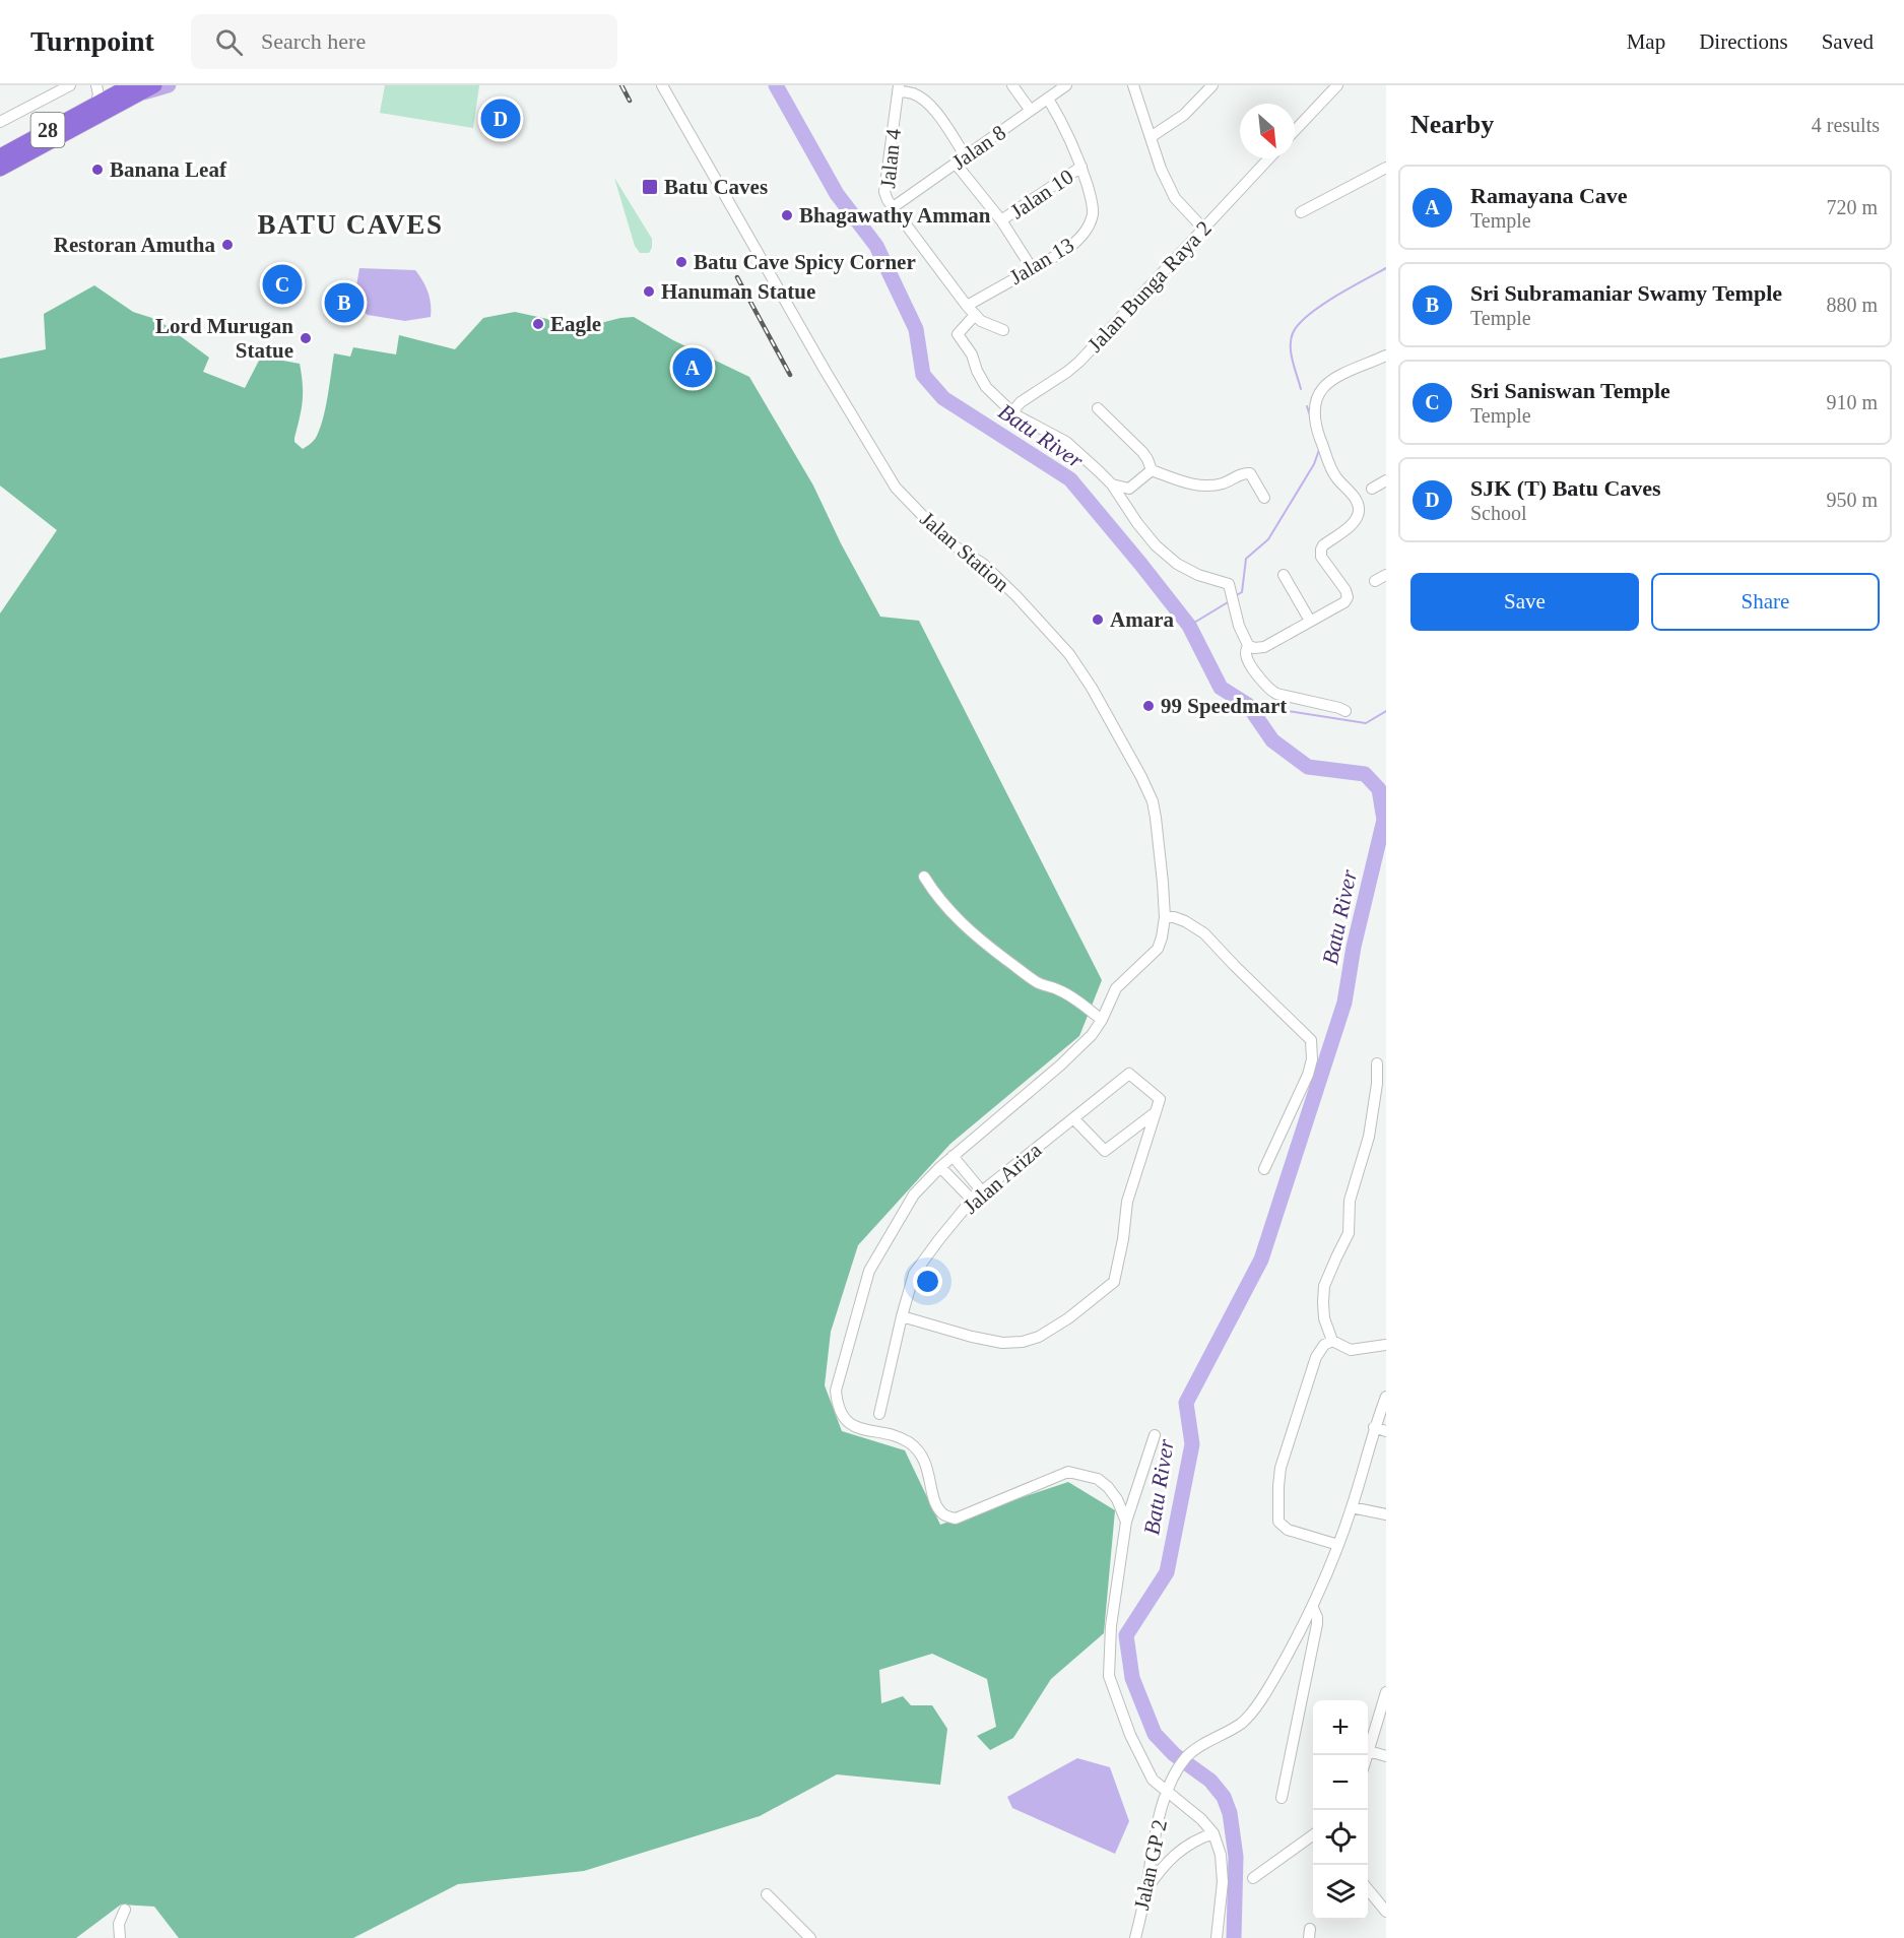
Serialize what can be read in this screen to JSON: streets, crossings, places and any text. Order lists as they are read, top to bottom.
{
  "streets": {
    "highway": ["28"],
    "street": [
      "Jalan 8",
      "Jalan 4",
      "Jalan 10",
      "Jalan 13",
      "Jalan Bunga Raya 2",
      "Jalan Station",
      "Jalan Ariza",
      "Jalan GP 2"
    ]
  },
  "crossings": [
    ["Jalan 8", "Jalan 4"],
    ["Jalan 8", "Jalan 13"],
    ["Jalan 4", "Jalan 13"],
    ["Jalan 10", "Jalan 13"]
  ],
  "districts": ["BATU CAVES"],
  "water": ["Batu River"],
  "places": {
    "other": [
      "Banana Leaf",
      "Bhagawathy Amman",
      "Restoran Amutha",
      "Batu Cave Spicy Corner",
      "Hanuman Statue",
      "Eagle",
      "Lord Murugan Statue",
      "Amara",
      "99 Speedmart"
    ],
    "transit": ["Batu Caves"]
  },
  "north": "bottom right",
  "page": {
    "header": "Turnpoint",
    "search": "Search here",
    "nav": ["Map", "Directions", "Saved"],
    "heading": ["Nearby", "4 results"],
    "pins": [
      "D",
      "C",
      "B",
      "A"
    ],
    "list": [
      {
        "mark": "A",
        "name": "Ramayana Cave",
        "note": "Temple",
        "value": "720 m"
      },
      {
        "mark": "B",
        "name": "Sri Subramaniar Swamy Temple",
        "note": "Temple",
        "value": "880 m"
      },
      {
        "mark": "C",
        "name": "Sri Saniswan Temple",
        "note": "Temple",
        "value": "910 m"
      },
      {
        "mark": "D",
        "name": "SJK (T) Batu Caves",
        "note": "School",
        "value": "950 m"
      }
    ],
    "buttons": ["Save", "Share"],
    "map_buttons": ["+", "−"]
  }
}
